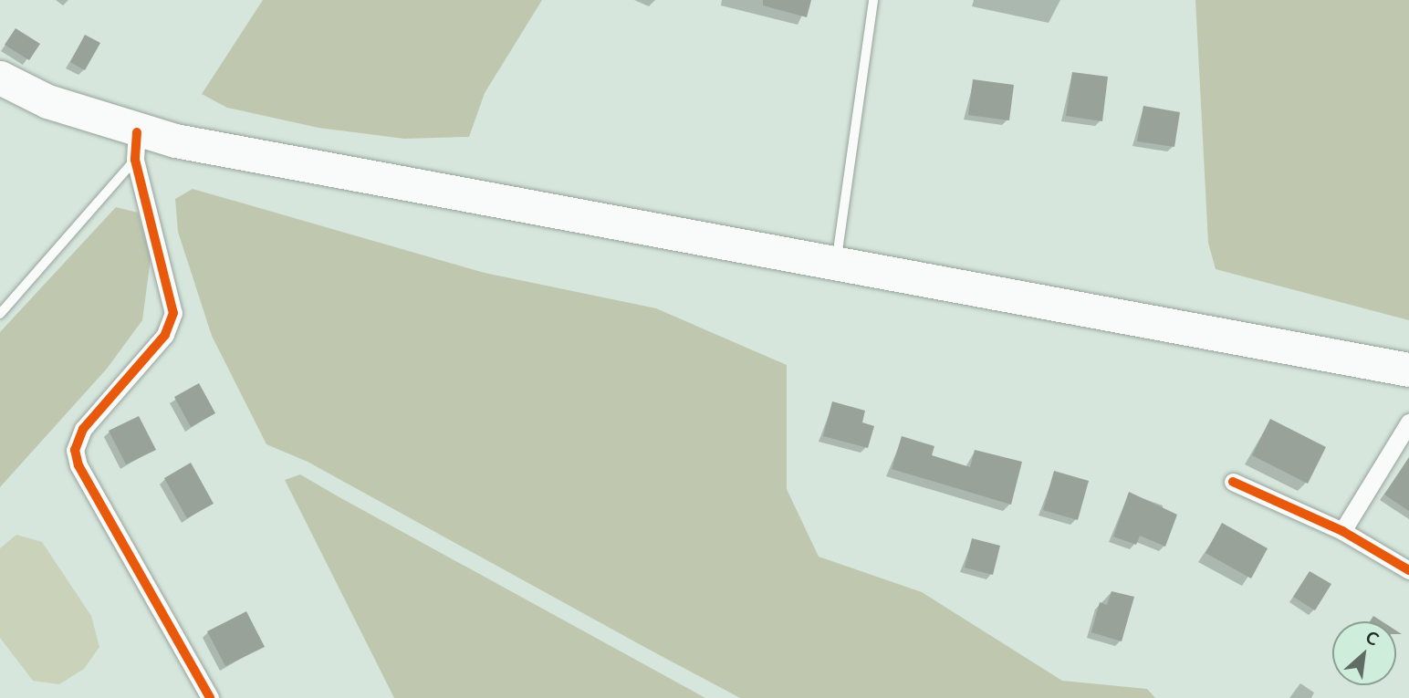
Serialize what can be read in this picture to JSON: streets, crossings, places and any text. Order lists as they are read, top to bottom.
{
  "north": "top right"
}
